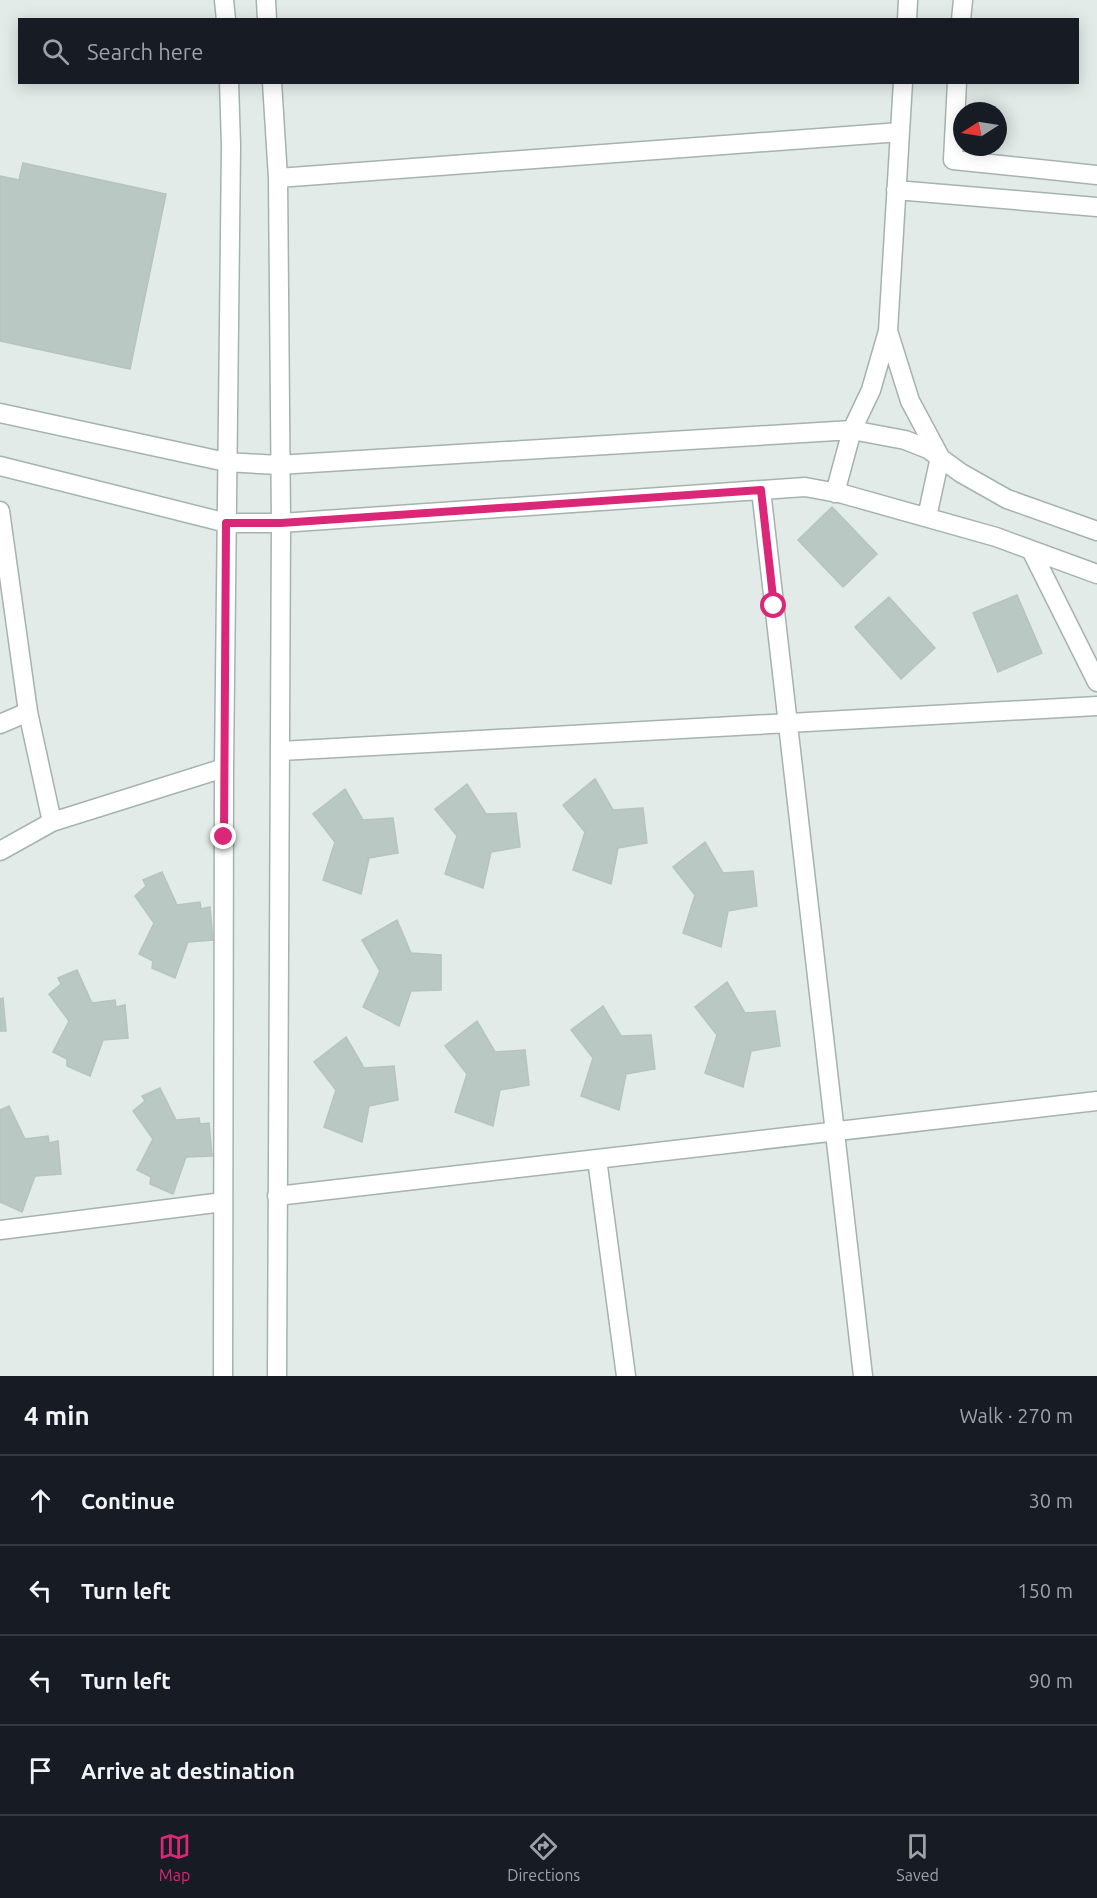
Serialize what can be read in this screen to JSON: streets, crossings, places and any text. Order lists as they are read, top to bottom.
{
  "north": "left",
  "page": {
    "search": "Search here",
    "heading": ["4 min", "Walk · 270 m"],
    "list": [
      ["Continue", "30 m"],
      ["Turn left", "150 m"],
      ["Turn left", "90 m"],
      "Arrive at destination"
    ],
    "nav": ["Map", "Directions", "Saved"]
  }
}
